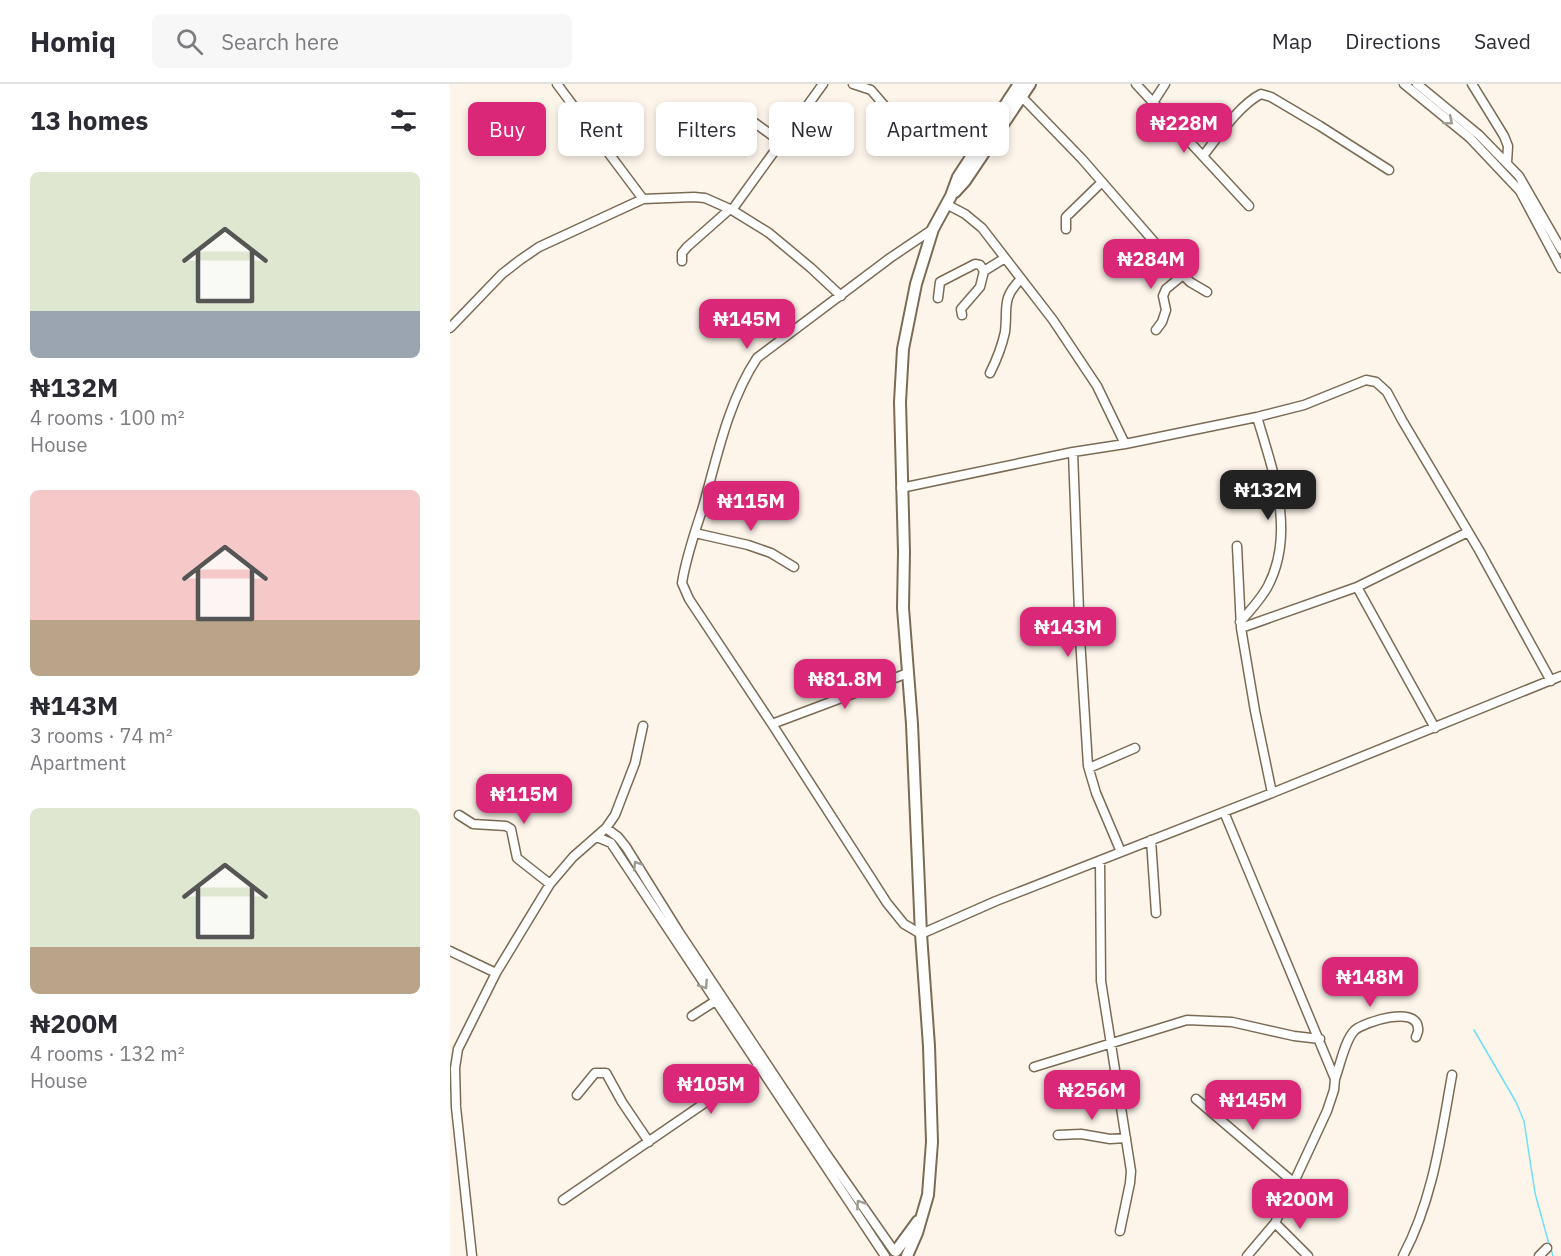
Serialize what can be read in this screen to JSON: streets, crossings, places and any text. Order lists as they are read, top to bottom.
{
  "page": {
    "header": "Homiq",
    "search": "Search here",
    "nav": ["Map", "Directions", "Saved"],
    "heading": "13 homes",
    "chip": [
      "Buy",
      "Rent",
      "Filters",
      "New",
      "Apartment"
    ],
    "price": [
      "₦228M",
      "₦284M",
      "₦145M",
      "₦132M",
      "₦115M",
      "₦143M",
      "₦81.8M",
      "₦115M",
      "₦148M",
      "₦105M",
      "₦256M",
      "₦145M",
      "₦200M"
    ],
    "list": [
      {
        "name": "₦132M",
        "note": "4 rooms · 100 m² · House"
      },
      {
        "name": "₦143M",
        "note": "3 rooms · 74 m² · Apartment"
      },
      {
        "name": "₦200M",
        "note": "4 rooms · 132 m² · House"
      }
    ]
  }
}
